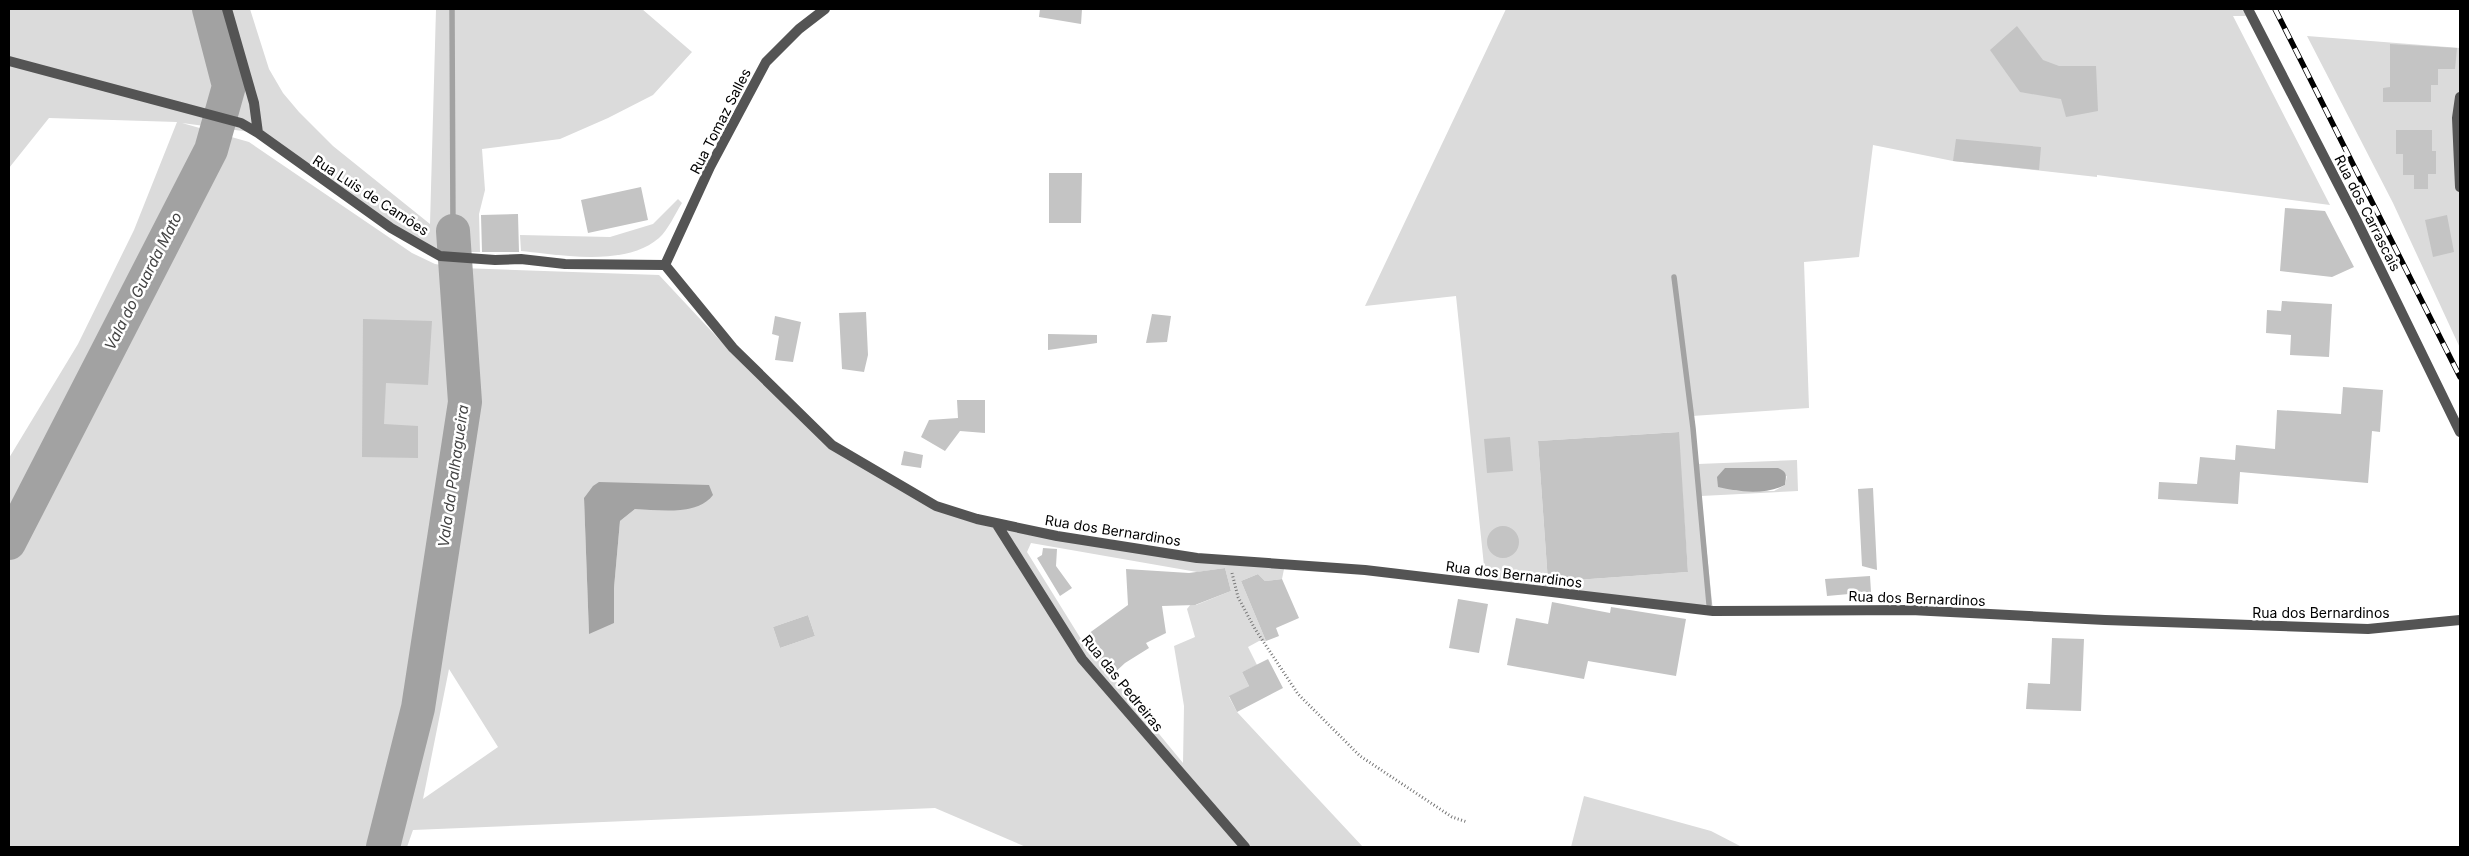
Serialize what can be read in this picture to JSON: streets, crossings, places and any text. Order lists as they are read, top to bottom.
{
  "streets": {
    "street": [
      "Rua Tomaz Salles",
      "Rua Luis de Camões",
      "Rua dos Carrascais",
      "Rua dos Bernardinos",
      "Rua das Pedreiras"
    ]
  },
  "crossings": [
    ["Rua Tomaz Salles", "Rua Luis de Camões"],
    ["Rua Tomaz Salles", "Rua dos Bernardinos"],
    ["Rua Luis de Camões", "Rua dos Bernardinos"],
    ["Rua dos Bernardinos", "Rua das Pedreiras"]
  ],
  "water": ["Vala do Guarda Mato", "Vala da Palhagueira"]
}
